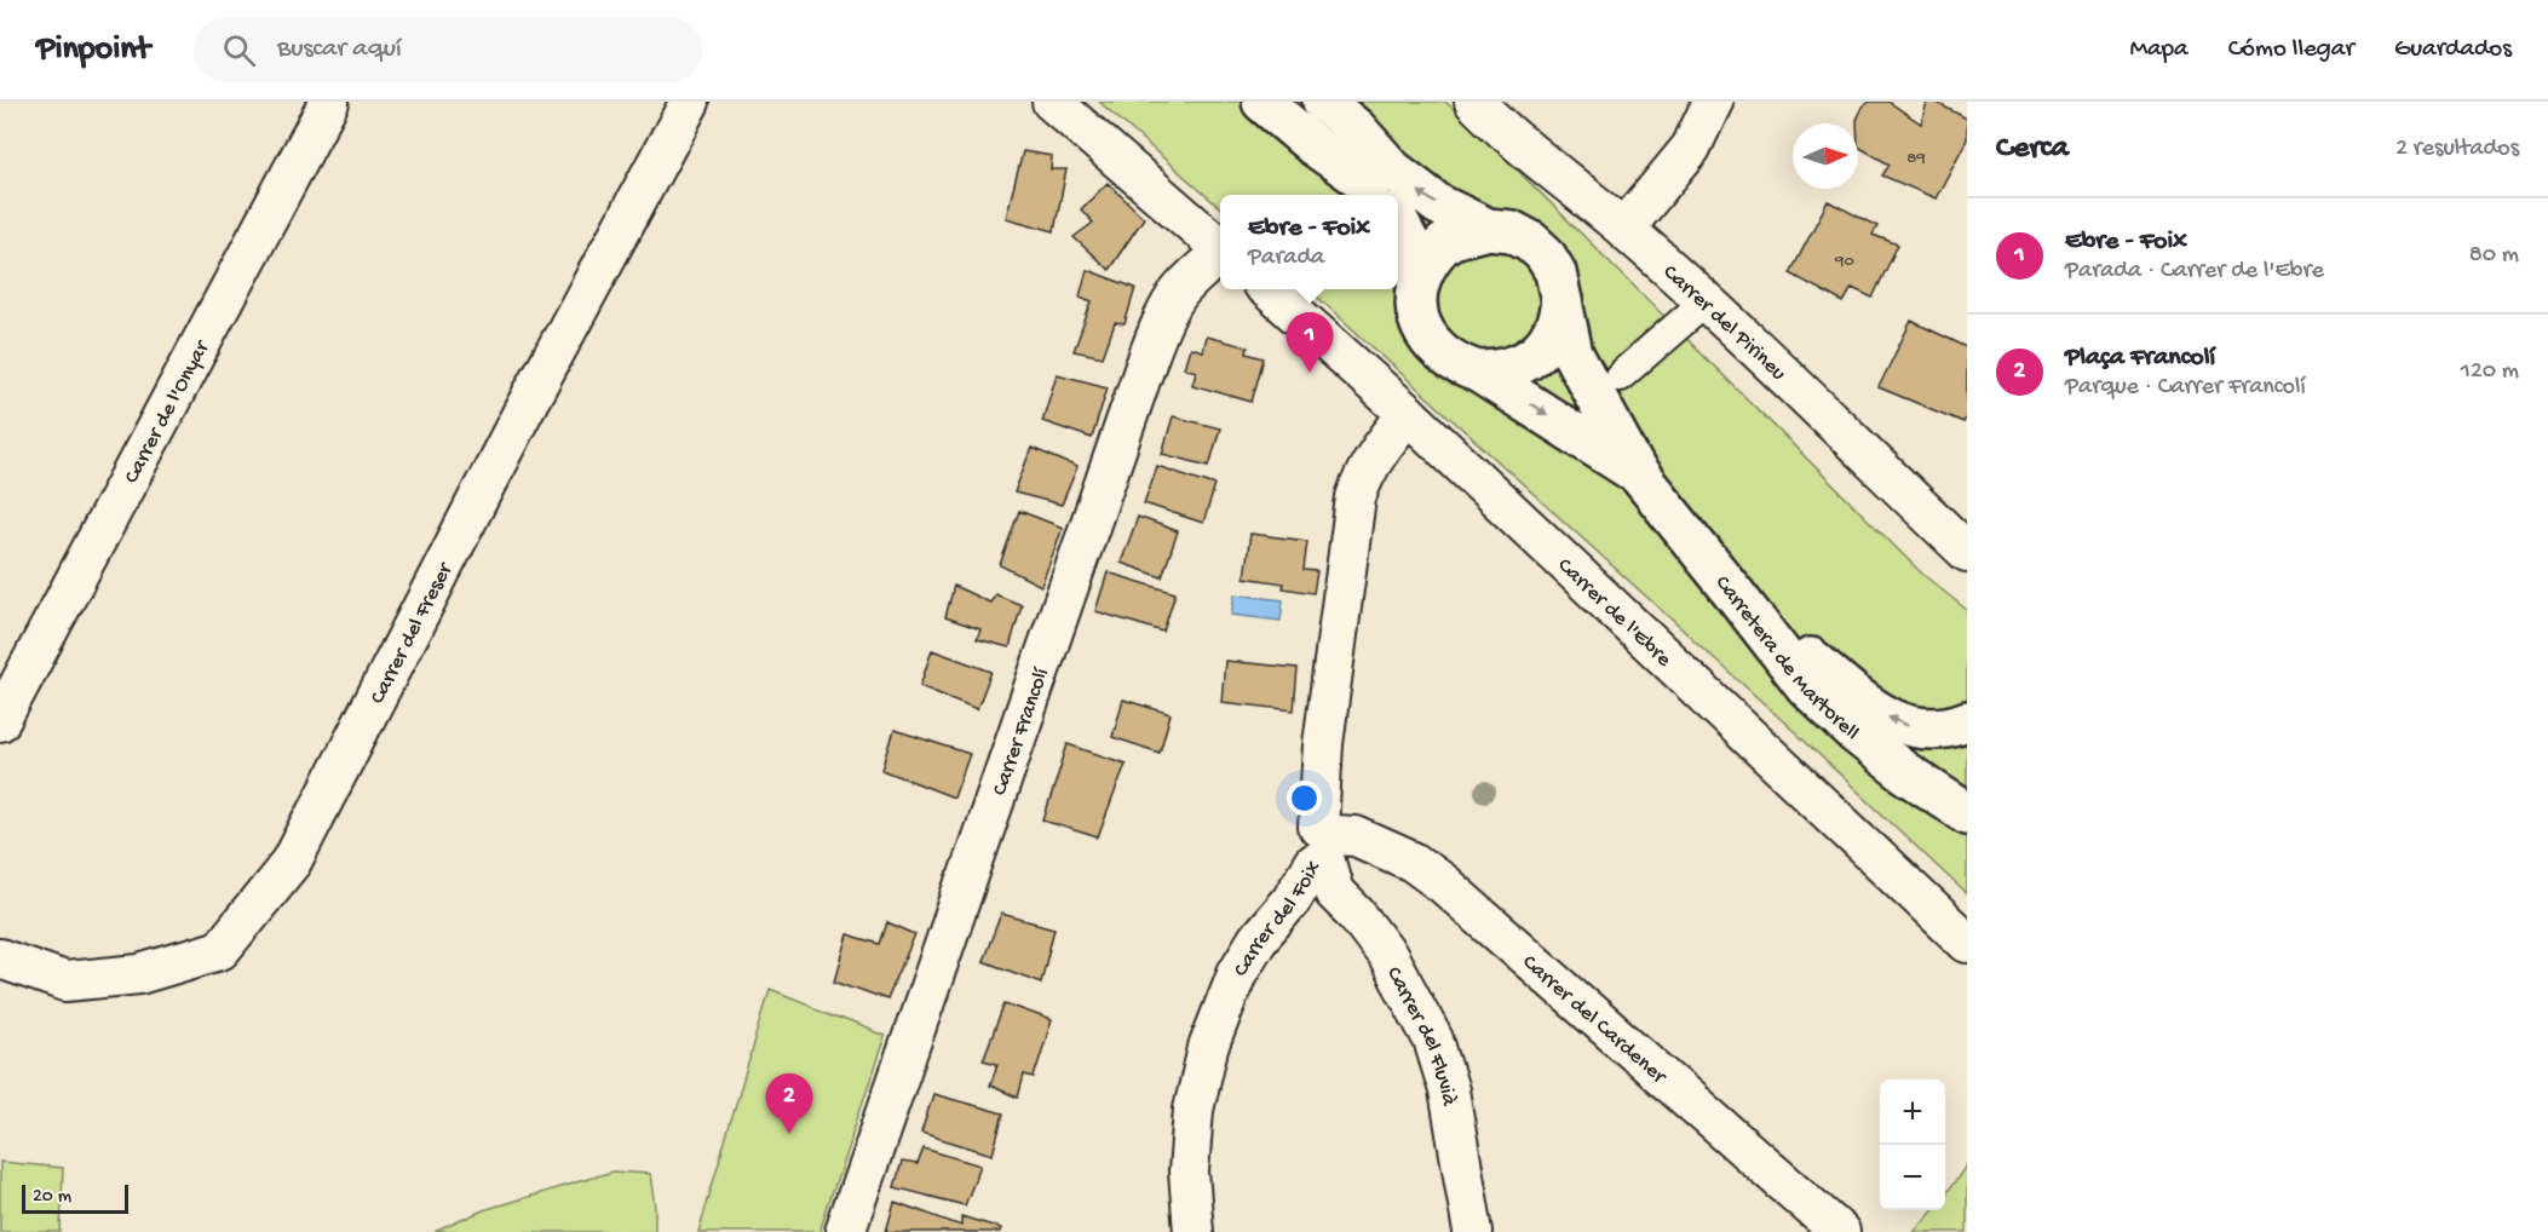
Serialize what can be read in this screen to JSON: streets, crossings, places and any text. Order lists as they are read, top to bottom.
{
  "streets": {
    "main road": ["Carretera de Martorell"],
    "street": [
      "Carrer del Pirineu",
      "Carrer de l'Onyar",
      "Carrer de l'Ebre",
      "Carrer del Freser",
      "Carrer Francolí",
      "Carrer del Foix",
      "Carrer del Cardener",
      "Carrer del Fluvià"
    ]
  },
  "crossings": [
    ["Carrer de l'Ebre", "Carrer del Foix"],
    ["Carrer del Foix", "Carrer del Cardener"],
    ["Carrer del Foix", "Carrer del Fluvià"],
    ["Carrer del Cardener", "Carrer del Fluvià"]
  ],
  "house_numbers": ["89", "90"],
  "scale_bar": "20 m",
  "north": "right",
  "page": {
    "header": "Pinpoint",
    "search": "Buscar aquí",
    "nav": ["Mapa", "Cómo llegar", "Guardados"],
    "heading": ["Cerca", "2 resultados"],
    "popup": ["Ebre - Foix", "Parada"],
    "list": [
      {
        "mark": "1",
        "name": "Ebre - Foix",
        "note": "Parada · Carrer de l'Ebre",
        "value": "80 m"
      },
      {
        "mark": "2",
        "name": "Plaça Francolí",
        "note": "Parque · Carrer Francolí",
        "value": "120 m"
      }
    ],
    "pins": ["1", "2"],
    "map_buttons": ["+", "−"],
    "scale": "20 m"
  }
}
